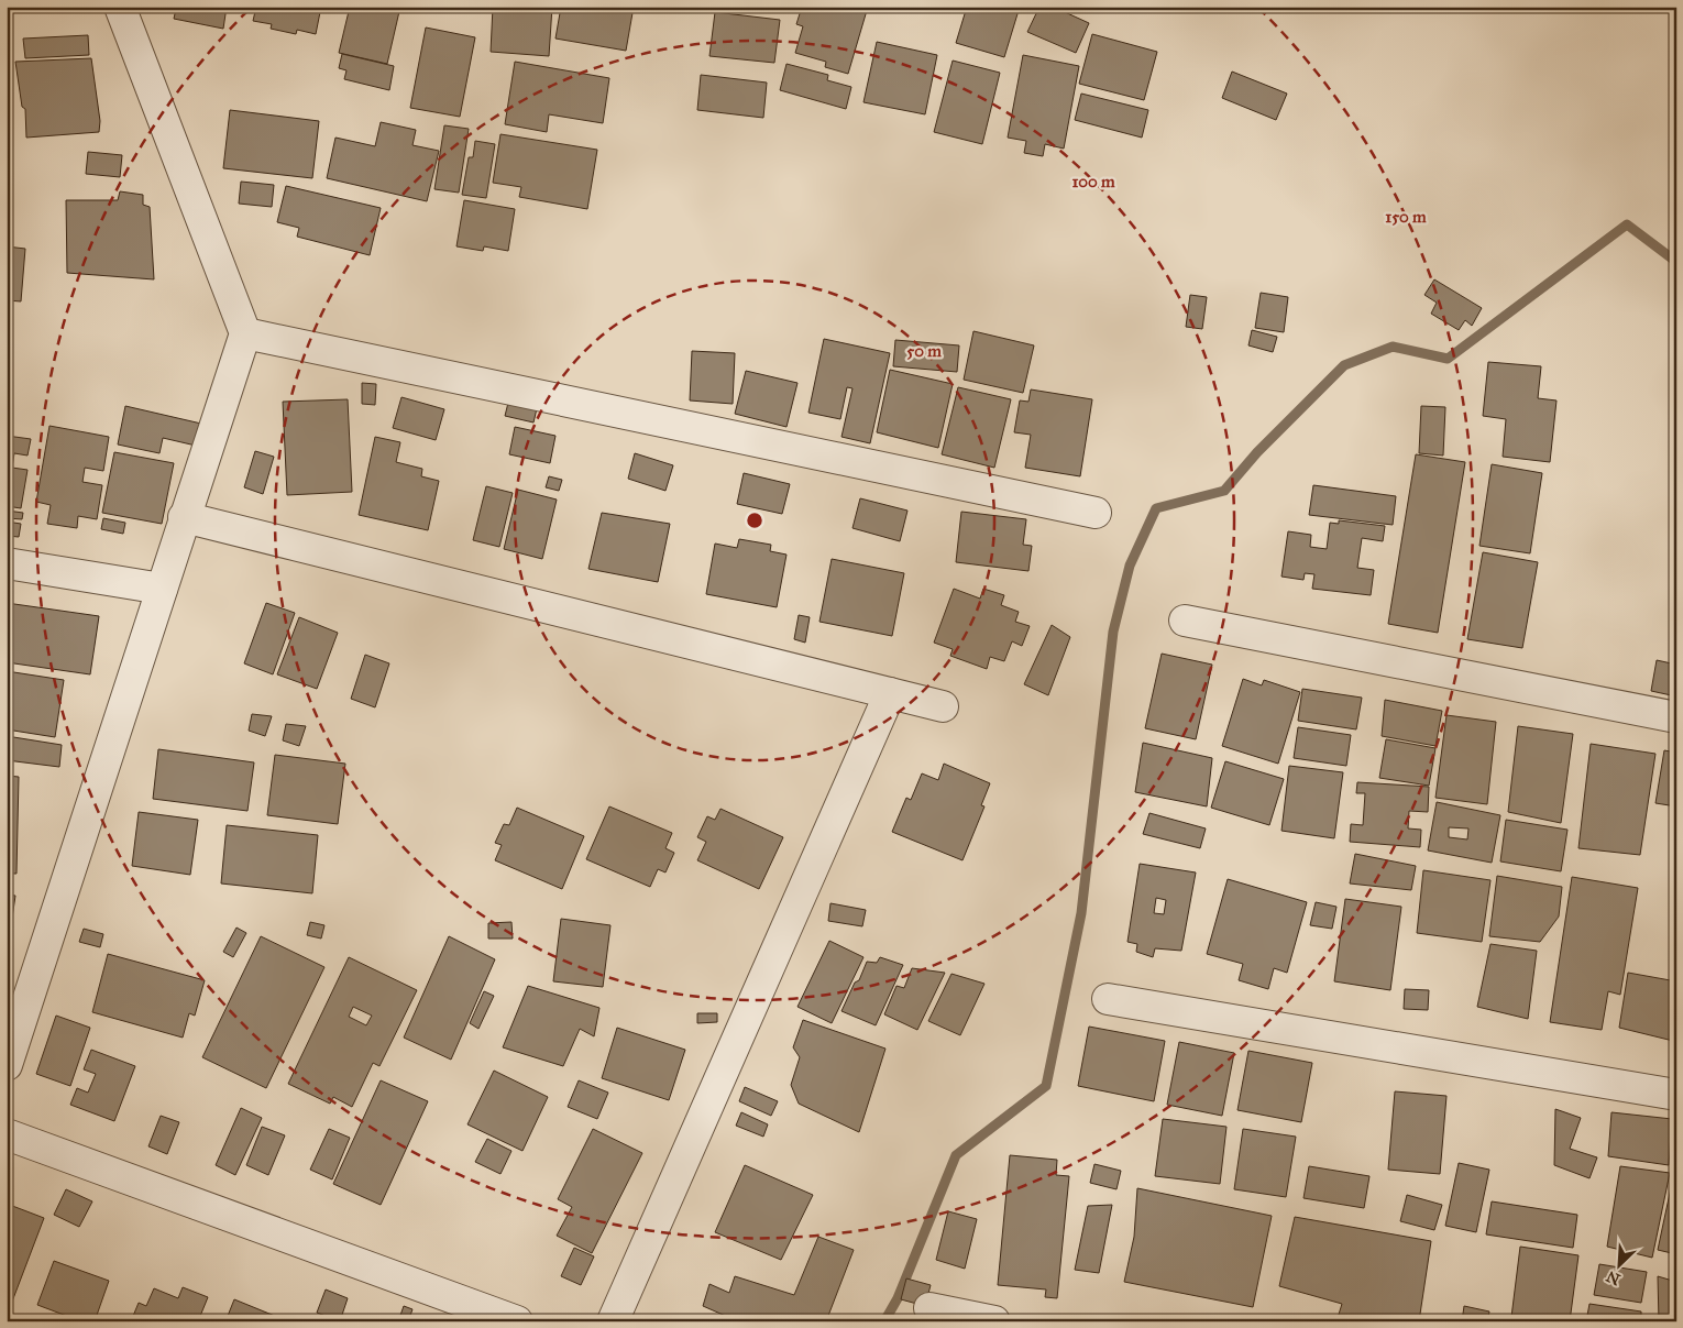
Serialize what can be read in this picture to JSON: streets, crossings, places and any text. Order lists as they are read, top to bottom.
{
  "north": "bottom left",
  "rings": ["100 m", "150 m", "50 m"]
}
